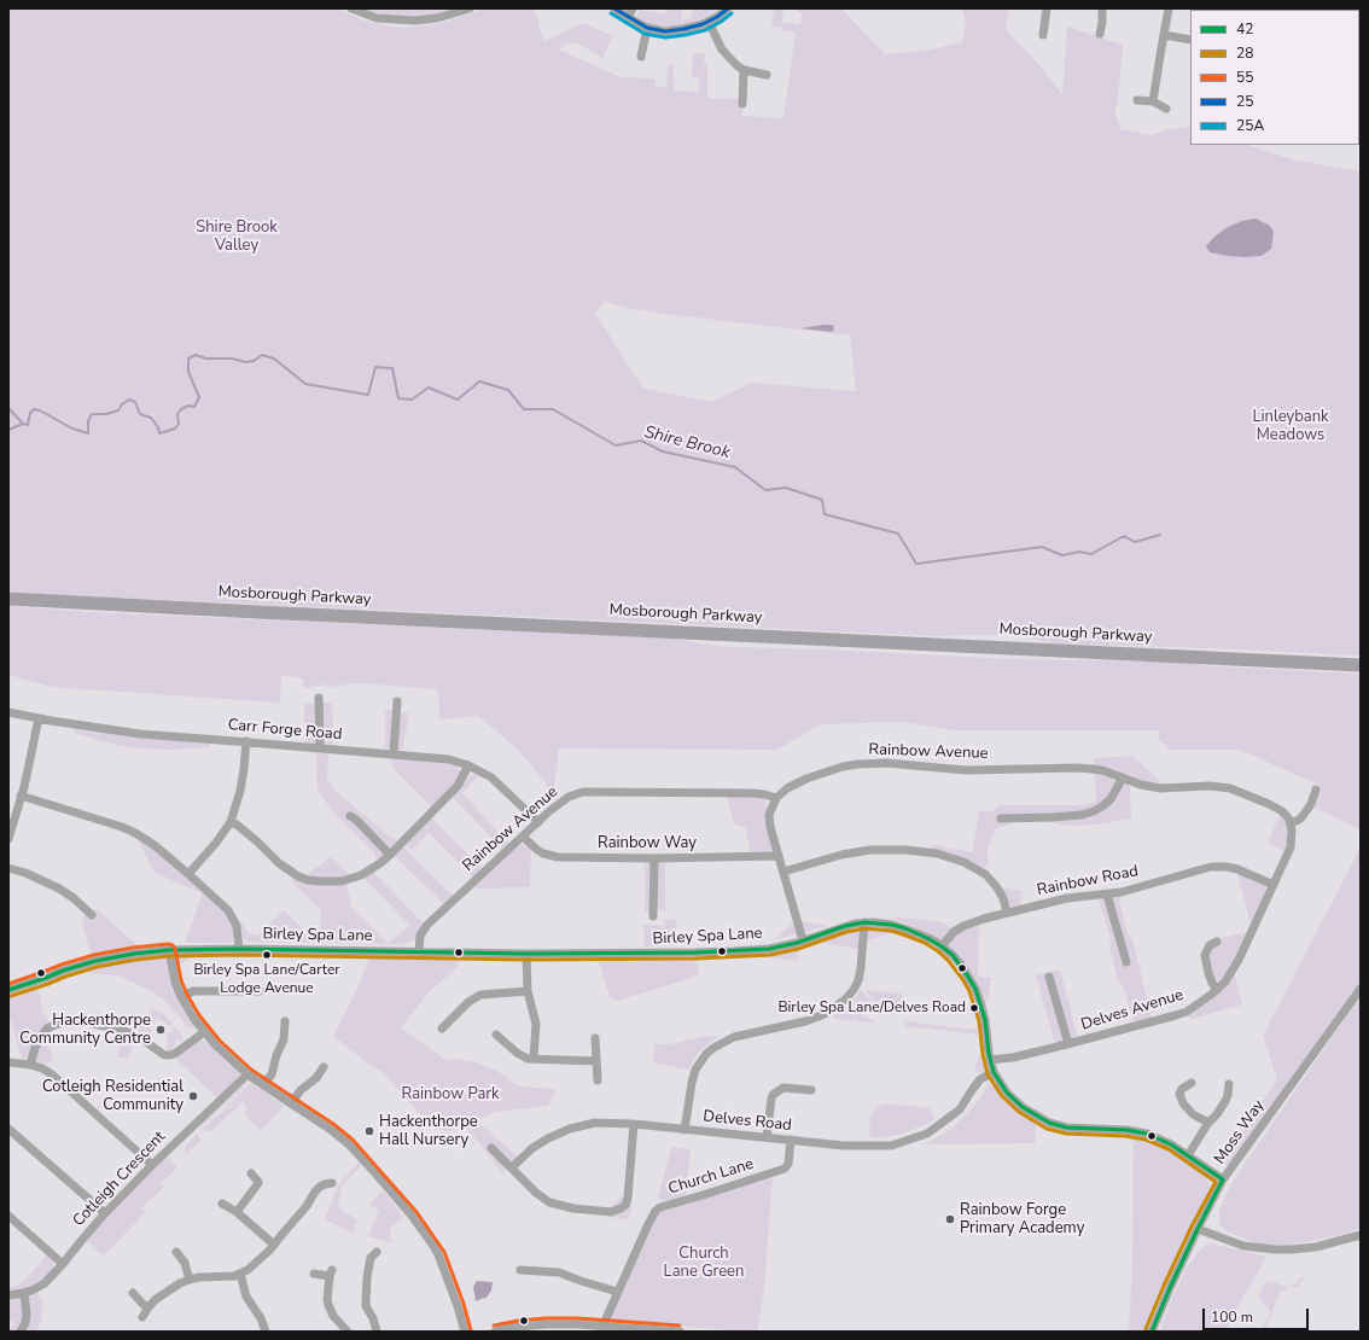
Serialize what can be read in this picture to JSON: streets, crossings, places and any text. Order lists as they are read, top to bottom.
{
  "streets": {
    "highway": ["Mosborough Parkway"],
    "street": [
      "Carr Forge Road",
      "Rainbow Avenue",
      "Rainbow Way",
      "Rainbow Road",
      "Birley Spa Lane",
      "Delves Avenue",
      "Delves Road",
      "Moss Way",
      "Church Lane",
      "Cotleigh Crescent"
    ]
  },
  "crossings": [
    ["Carr Forge Road", "Rainbow Avenue"],
    ["Rainbow Avenue", "Rainbow Way"],
    ["Rainbow Avenue", "Birley Spa Lane"],
    ["Rainbow Road", "Birley Spa Lane"],
    ["Rainbow Road", "Delves Avenue"],
    ["Birley Spa Lane", "Delves Avenue"],
    ["Birley Spa Lane", "Delves Road"],
    ["Birley Spa Lane", "Moss Way"],
    ["Delves Road", "Church Lane"]
  ],
  "water": ["Shire Brook"],
  "parks": [
    "Shire Brook Valley",
    "Linleybank Meadows",
    "Rainbow Park",
    "Church Lane Green"
  ],
  "places": [
    "Birley Spa Lane/Carter Lodge Avenue",
    "Birley Spa Lane/Delves Road",
    "Hackenthorpe Community Centre",
    "Cotleigh Residential Community",
    "Hackenthorpe Hall Nursery",
    "Rainbow Forge Primary Academy"
  ],
  "lines": [
    "transit line 25",
    "transit line 25A",
    "transit line 42",
    "transit line 28",
    "transit line 55"
  ],
  "legend": [
    "42",
    "28",
    "55",
    "25",
    "25A"
  ],
  "scale_bar": "100 m"
}
